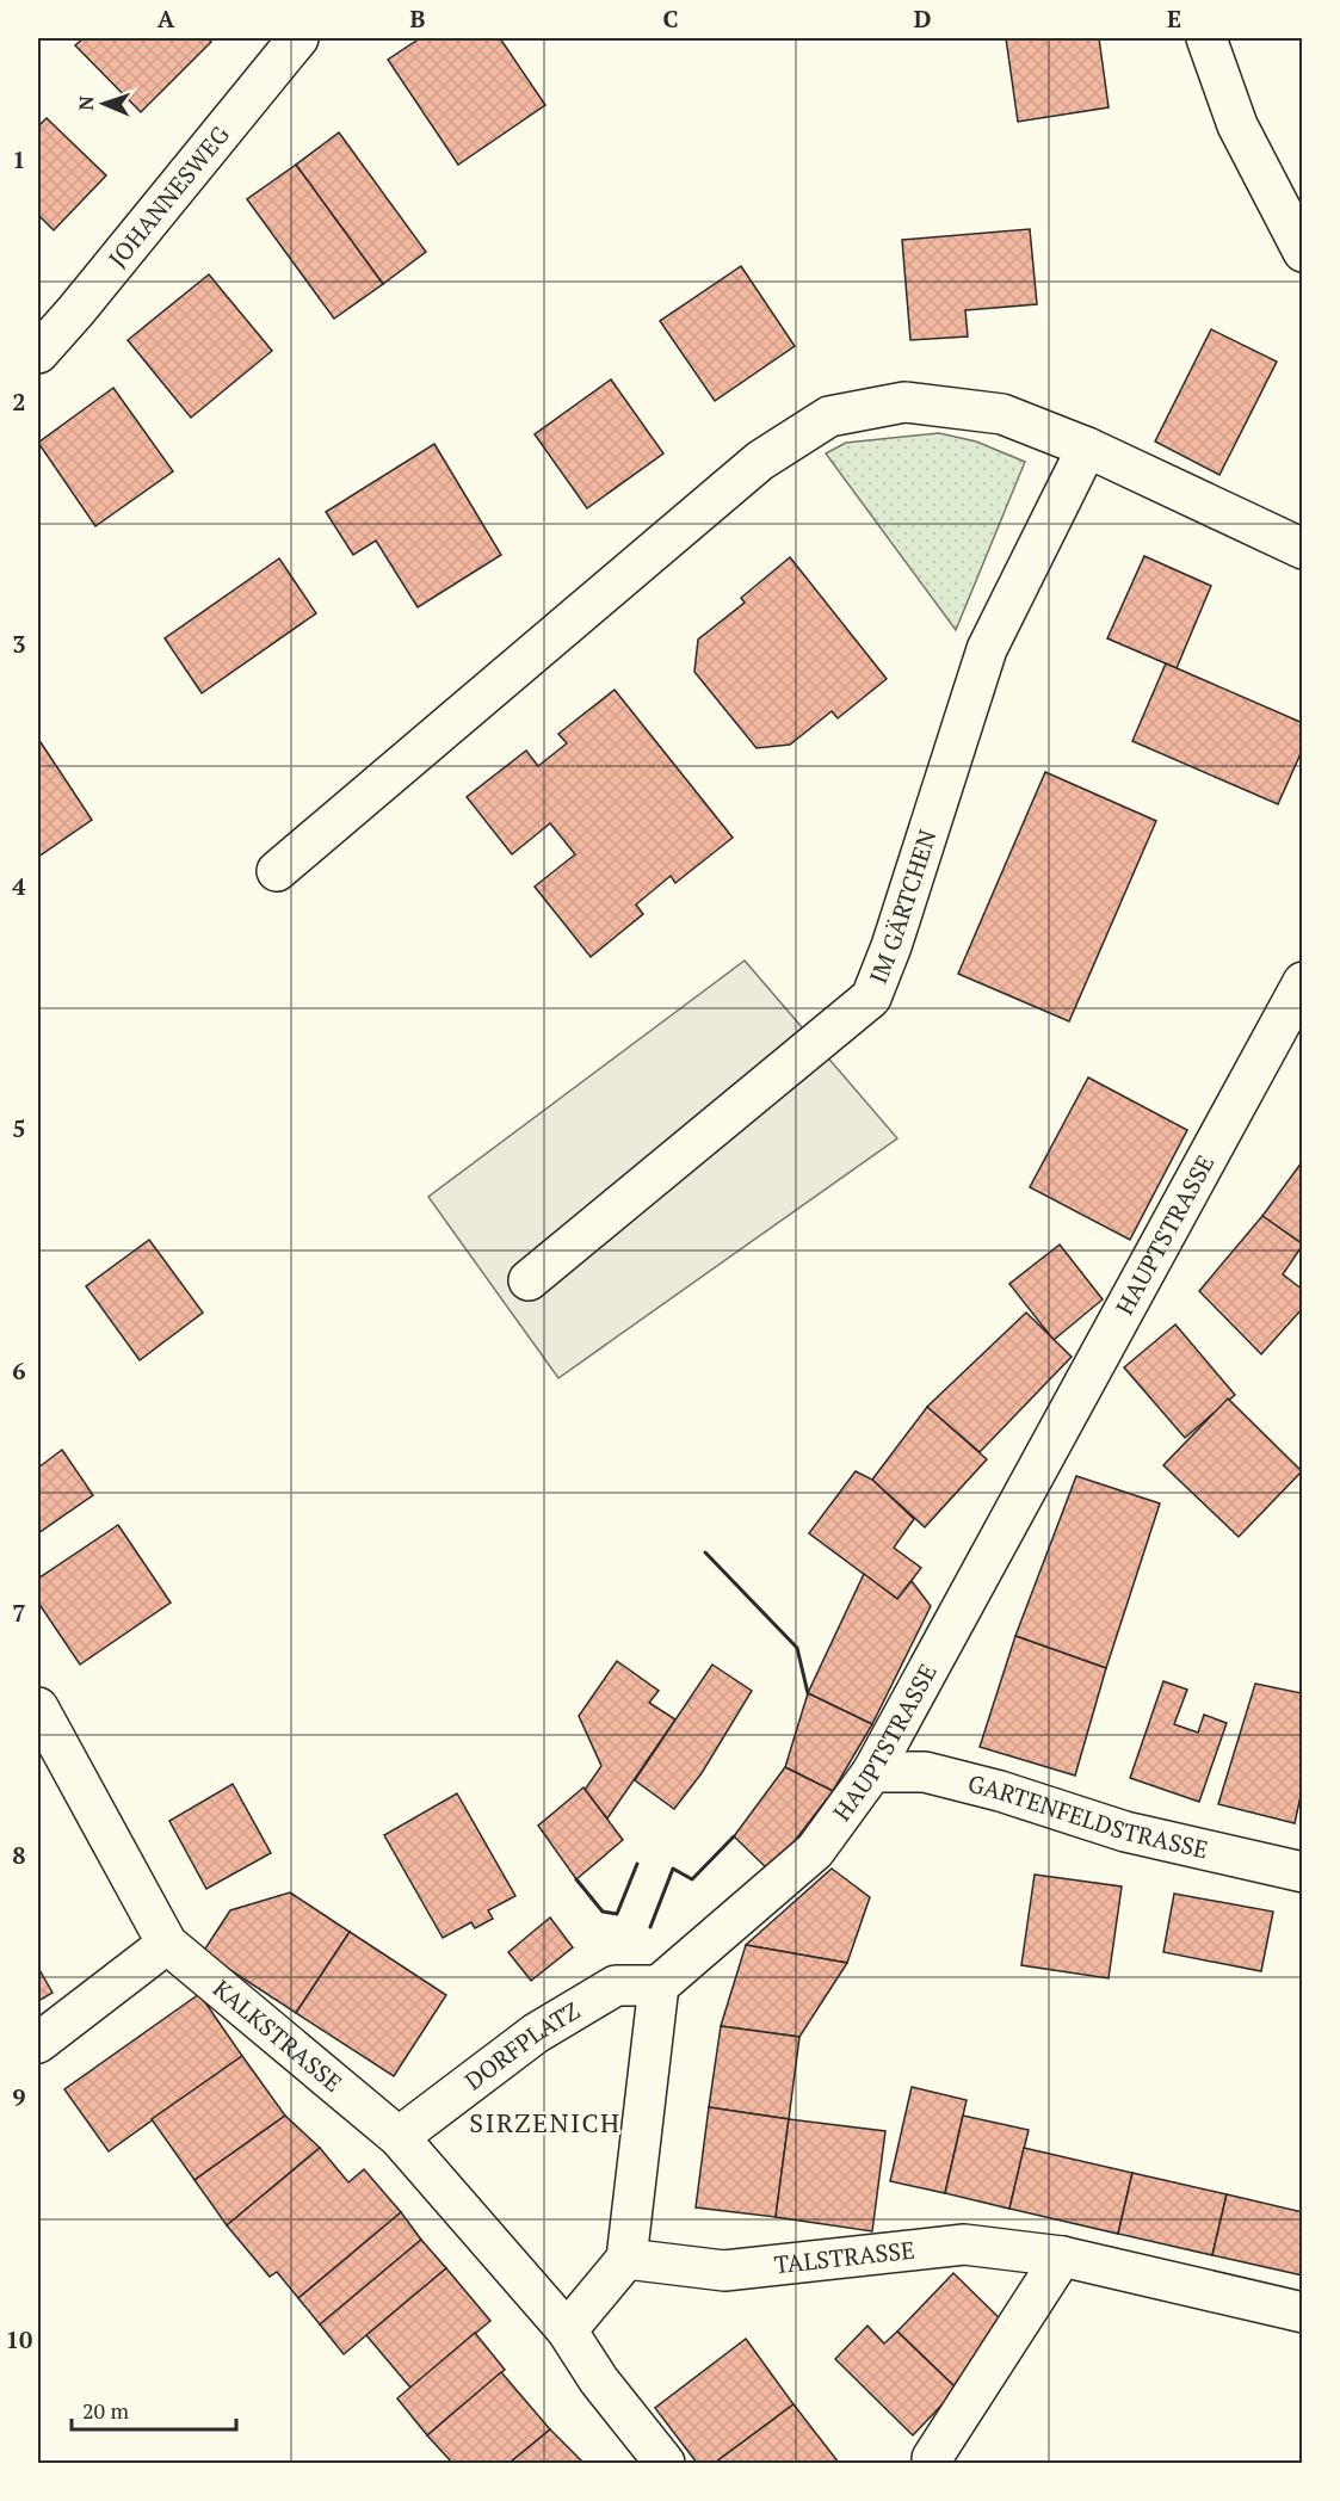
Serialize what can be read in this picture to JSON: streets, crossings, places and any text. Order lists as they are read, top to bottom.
{
  "streets": {
    "street": [
      "JOHANNESWEG",
      "IM GÄRTCHEN",
      "HAUPTSTRASSE",
      "GARTENFELDSTRASSE",
      "KALKSTRASSE",
      "DORFPLATZ",
      "TALSTRASSE"
    ]
  },
  "crossings": [
    ["HAUPTSTRASSE", "GARTENFELDSTRASSE"],
    ["HAUPTSTRASSE", "DORFPLATZ"],
    ["KALKSTRASSE", "DORFPLATZ"]
  ],
  "districts": ["SIRZENICH"],
  "scale_bar": "20 m",
  "north": "left",
  "grid": {
    "columns": [
      "A",
      "B",
      "C",
      "D",
      "E"
    ],
    "rows": [
      "1",
      "2",
      "3",
      "4",
      "5",
      "6",
      "7",
      "8",
      "9",
      "10"
    ]
  }
}
